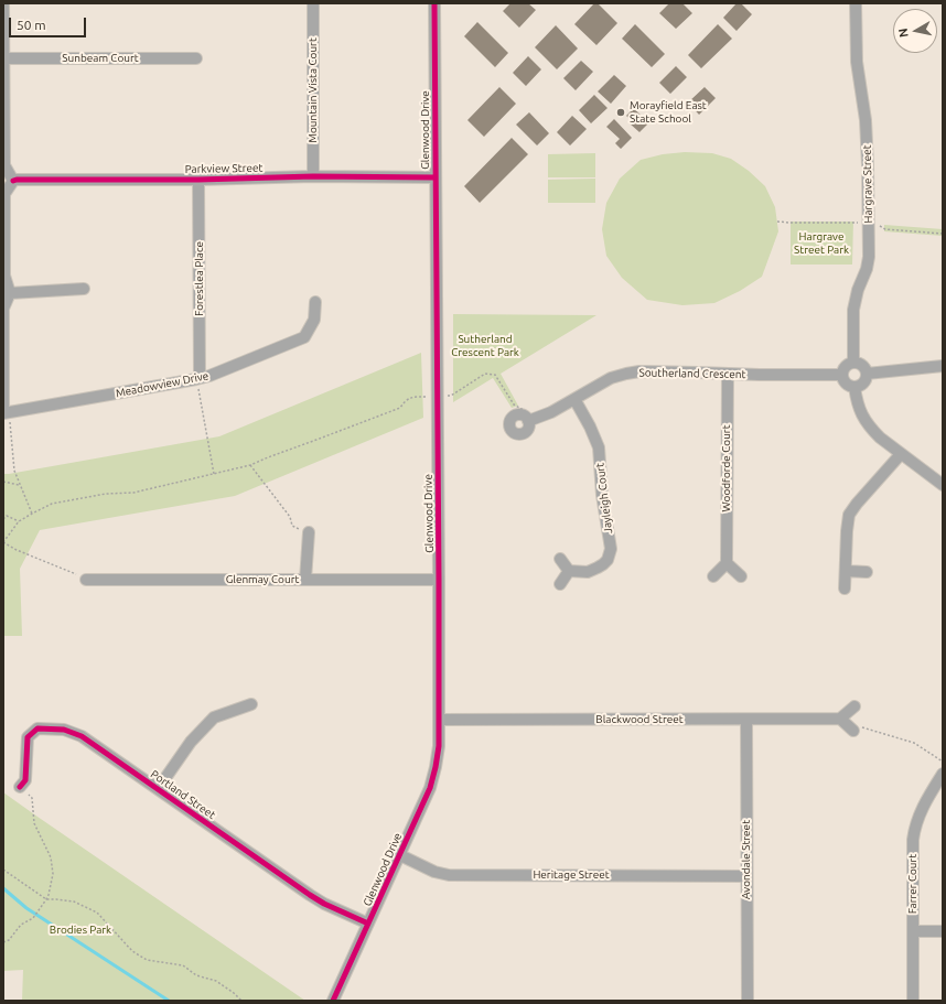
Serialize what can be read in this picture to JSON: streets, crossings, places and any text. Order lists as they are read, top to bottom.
{
  "streets": {
    "street": [
      "Sunbeam Court",
      "Mountain Vista Court",
      "Glenwood Drive",
      "Parkview Street",
      "Hargrave Street",
      "Forestlea Place",
      "Southerland Crescent",
      "Meadowview Drive",
      "Woodforde Court",
      "Jayleigh Court",
      "Glenmay Court",
      "Blackwood Street",
      "Portland Street",
      "Avondale Street",
      "Heritage Street",
      "Farrer Court"
    ]
  },
  "crossings": [
    ["Mountain Vista Court", "Parkview Street"],
    ["Glenwood Drive", "Parkview Street"],
    ["Glenwood Drive", "Glenmay Court"],
    ["Glenwood Drive", "Blackwood Street"],
    ["Glenwood Drive", "Portland Street"],
    ["Glenwood Drive", "Heritage Street"],
    ["Parkview Street", "Forestlea Place"],
    ["Hargrave Street", "Southerland Crescent"],
    ["Forestlea Place", "Meadowview Drive"],
    ["Southerland Crescent", "Woodforde Court"],
    ["Southerland Crescent", "Jayleigh Court"],
    ["Blackwood Street", "Avondale Street"],
    ["Avondale Street", "Heritage Street"]
  ],
  "parks": ["Hargrave Street Park", "Sutherland Crescent Park", "Brodies Park"],
  "places": ["Morayfield East State School"],
  "scale_bar": "50 m",
  "north": "left"
}
